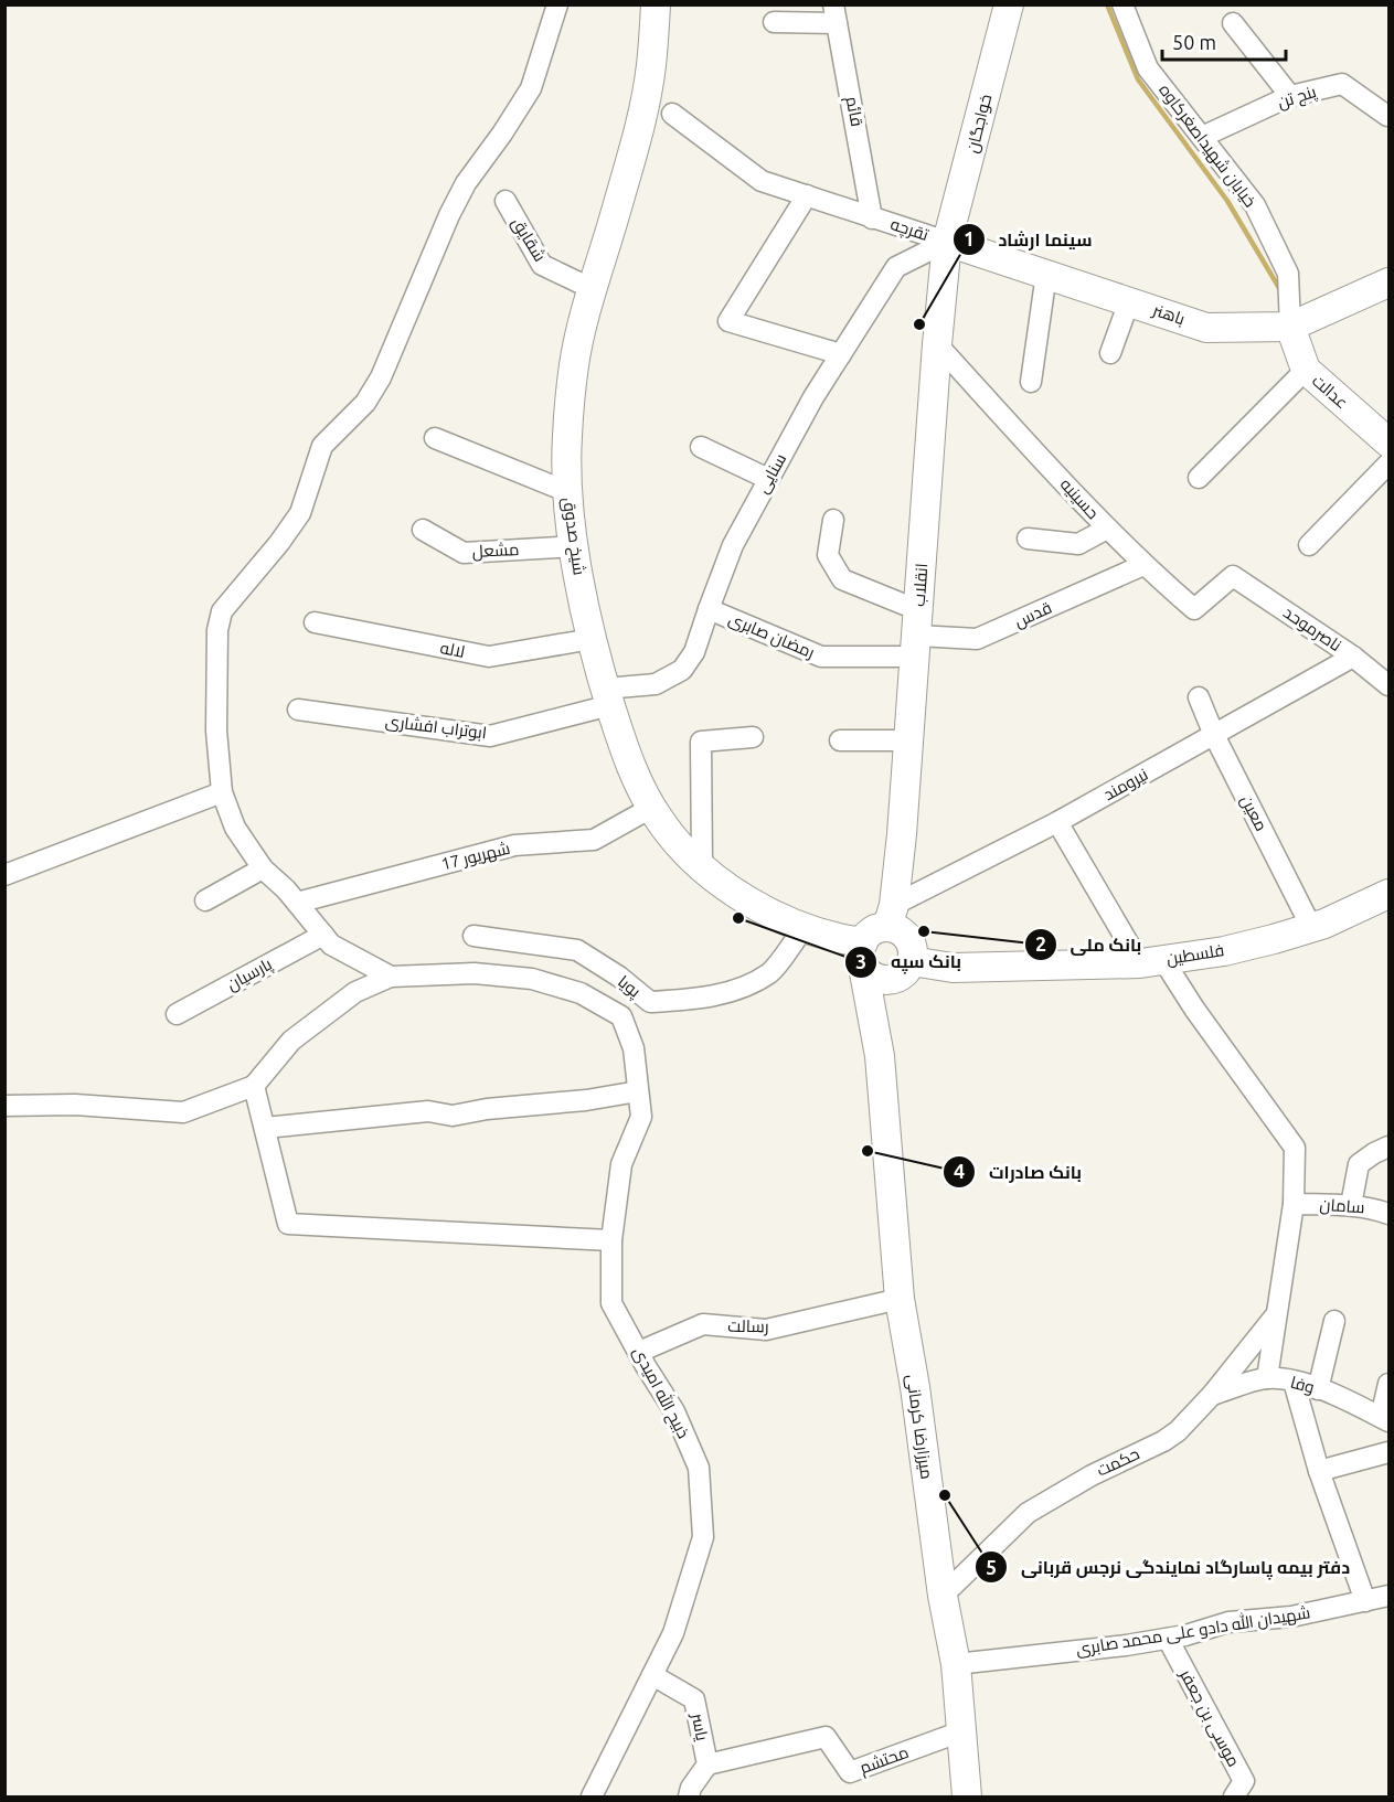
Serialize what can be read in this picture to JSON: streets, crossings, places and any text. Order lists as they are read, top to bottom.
{
  "streets": {
    "main road": [
      "خواجگان",
      "باهنر",
      "عدالت",
      "شیخ صدوق",
      "انقلاب",
      "فلسطین",
      "میرزارضا کرمانی"
    ],
    "street": [
      "پنج تن",
      "قائم",
      "خیابان شهیداصغرکاوه",
      "تقرچه",
      "شقایق",
      "سنایی",
      "حسینیه",
      "مشعل",
      "قدس",
      "ناصرموحد",
      "رمضان صابری",
      "لاله",
      "ابوتراب افشاری",
      "نیرومند",
      "معین",
      "17 شهریور",
      "پارسیان",
      "پویا",
      "سامان",
      "رسالت",
      "وفا",
      "ذبیح الله امیدی",
      "حکمت",
      "شهیدان الله دادو علی محمد صابری",
      "موسی بن جعفر",
      "یاسر",
      "محتشم"
    ]
  },
  "crossings": [
    ["پنج تن", "خیابان شهیداصغرکاوه"],
    ["قائم", "تقرچه"],
    ["خواجگان", "تقرچه"],
    ["خواجگان", "باهنر"],
    ["خواجگان", "سنایی"],
    ["خواجگان", "انقلاب"],
    ["خیابان شهیداصغرکاوه", "باهنر"],
    ["خیابان شهیداصغرکاوه", "عدالت"],
    ["تقرچه", "باهنر"],
    ["تقرچه", "سنایی"],
    ["تقرچه", "انقلاب"],
    ["شقایق", "شیخ صدوق"],
    ["باهنر", "عدالت"],
    ["باهنر", "سنایی"],
    ["باهنر", "انقلاب"],
    ["سنایی", "شیخ صدوق"],
    ["سنایی", "انقلاب"],
    ["سنایی", "رمضان صابری"],
    ["سنایی", "ابوتراب افشاری"],
    ["حسینیه", "انقلاب"],
    ["حسینیه", "قدس"],
    ["حسینیه", "ناصرموحد"],
    ["شیخ صدوق", "مشعل"],
    ["شیخ صدوق", "لاله"],
    ["شیخ صدوق", "ابوتراب افشاری"],
    ["شیخ صدوق", "17 شهریور"],
    ["شیخ صدوق", "فلسطین"],
    ["شیخ صدوق", "پویا"],
    ["انقلاب", "قدس"],
    ["انقلاب", "رمضان صابری"],
    ["انقلاب", "نیرومند"],
    ["قدس", "رمضان صابری"],
    ["ناصرموحد", "نیرومند"],
    ["نیرومند", "معین"],
    ["نیرومند", "حکمت"],
    ["معین", "فلسطین"],
    ["فلسطین", "حکمت"],
    ["سامان", "حکمت"],
    ["رسالت", "ذبیح الله امیدی"],
    ["رسالت", "میرزارضا کرمانی"],
    ["وفا", "حکمت"],
    ["ذبیح الله امیدی", "یاسر"],
    ["میرزارضا کرمانی", "حکمت"],
    ["میرزارضا کرمانی", "شهیدان الله دادو علی محمد صابری"],
    ["میرزارضا کرمانی", "محتشم"],
    ["شهیدان الله دادو علی محمد صابری", "موسی بن جعفر"],
    ["یاسر", "محتشم"]
  ],
  "places": [
    "سینما ارشاد",
    "بانک سپه",
    "بانک ملی",
    "بانک صادرات",
    "دفتر بیمه پاسارگاد نمایندگی نرجس قربانی"
  ],
  "scale_bar": "50 m"
}
